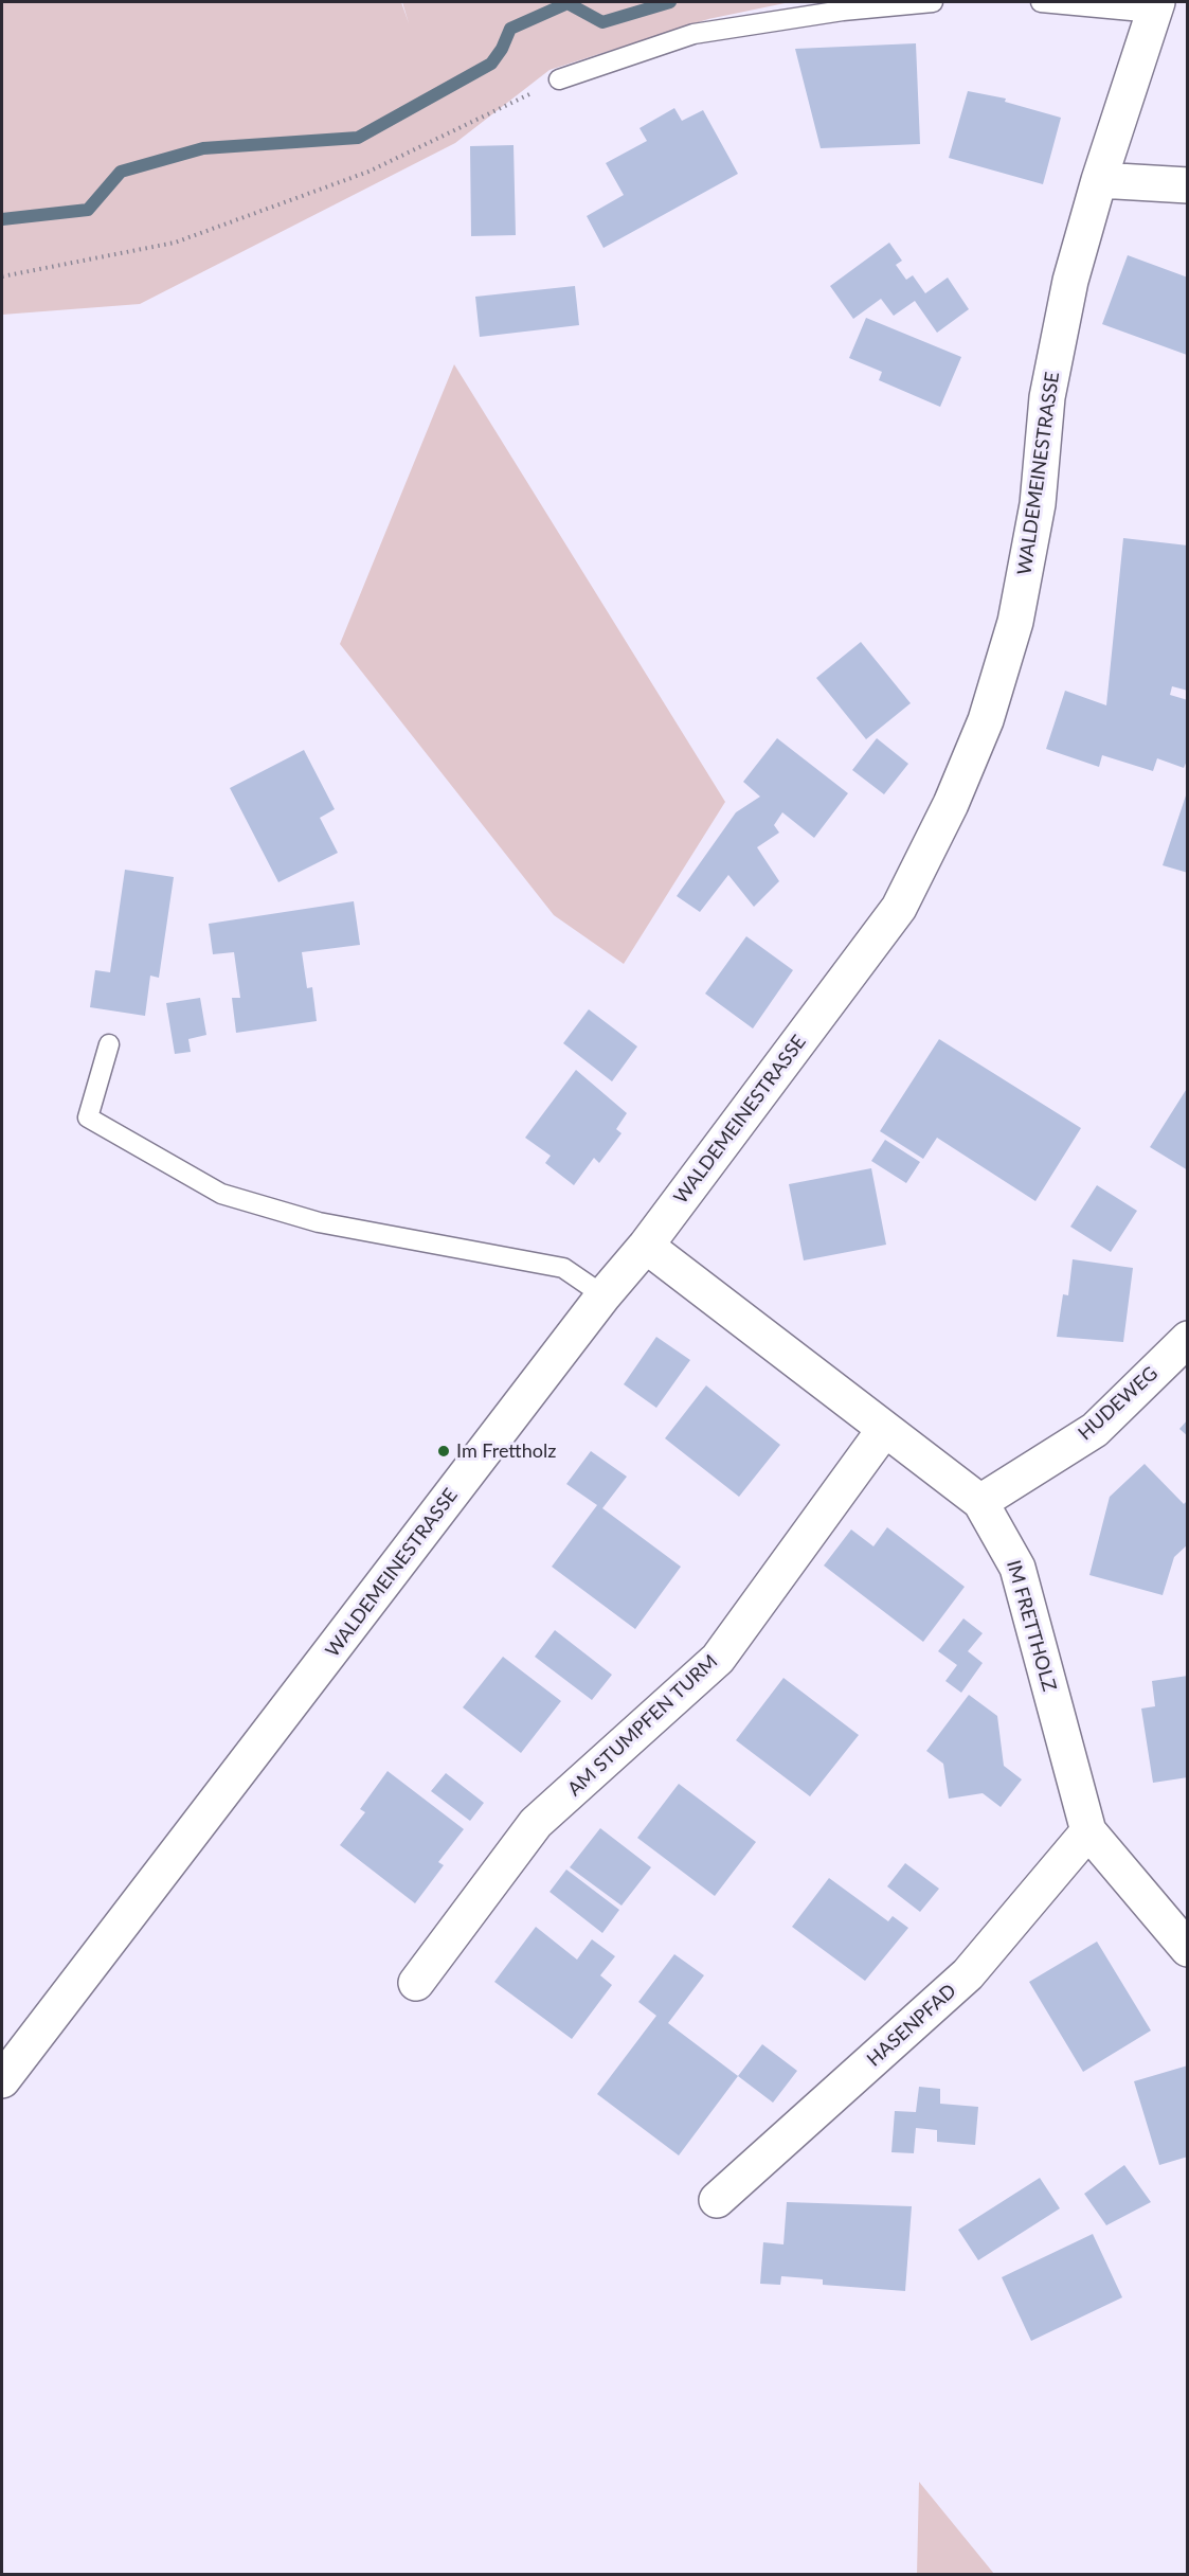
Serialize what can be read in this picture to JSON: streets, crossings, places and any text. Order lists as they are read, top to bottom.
{
  "streets": {
    "street": [
      "WALDEMEINESTRASSE",
      "HUDEWEG",
      "IM FRETTHOLZ",
      "AM STUMPFEN TURM",
      "HASENPFAD"
    ]
  },
  "crossings": [
    ["WALDEMEINESTRASSE", "IM FRETTHOLZ"],
    ["HUDEWEG", "IM FRETTHOLZ"],
    ["IM FRETTHOLZ", "AM STUMPFEN TURM"],
    ["IM FRETTHOLZ", "HASENPFAD"]
  ],
  "places": ["Im Frettholz"]
}
